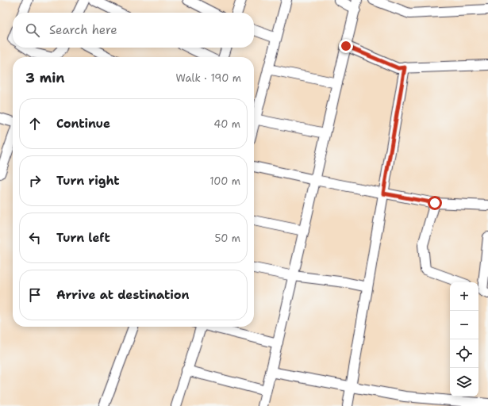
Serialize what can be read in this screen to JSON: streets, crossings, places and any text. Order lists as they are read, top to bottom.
{
  "page": {
    "search": "Search here",
    "heading": ["3 min", "Walk · 190 m"],
    "list": [
      ["Continue", "40 m"],
      ["Turn right", "100 m"],
      ["Turn left", "50 m"],
      "Arrive at destination"
    ],
    "map_buttons": ["+", "−"]
  }
}
